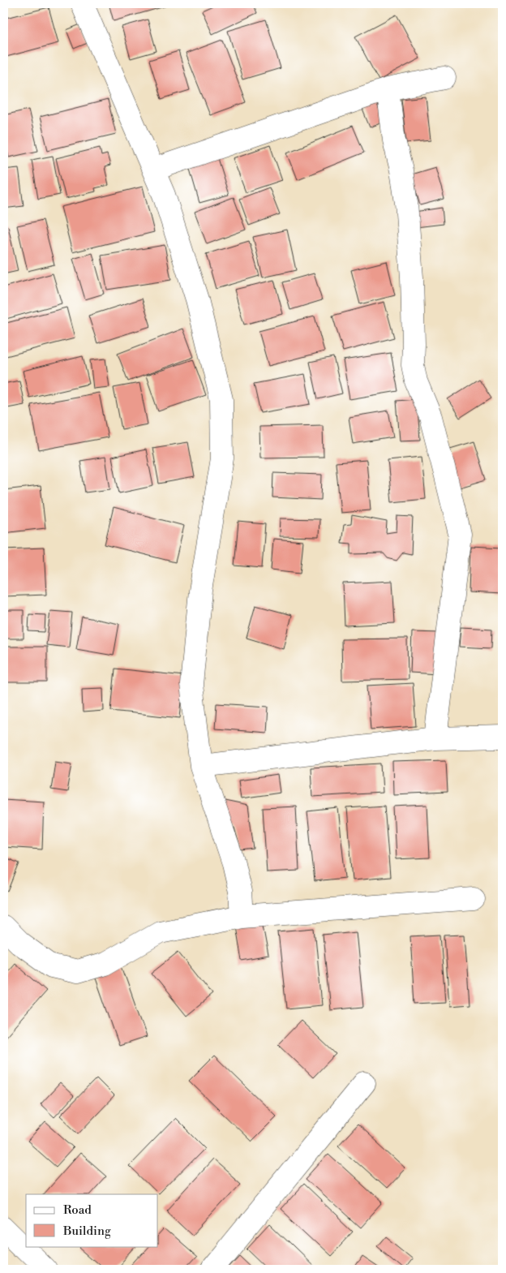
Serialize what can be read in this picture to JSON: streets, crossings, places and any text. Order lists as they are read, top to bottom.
{
  "legend": ["Road", "Building"]
}
